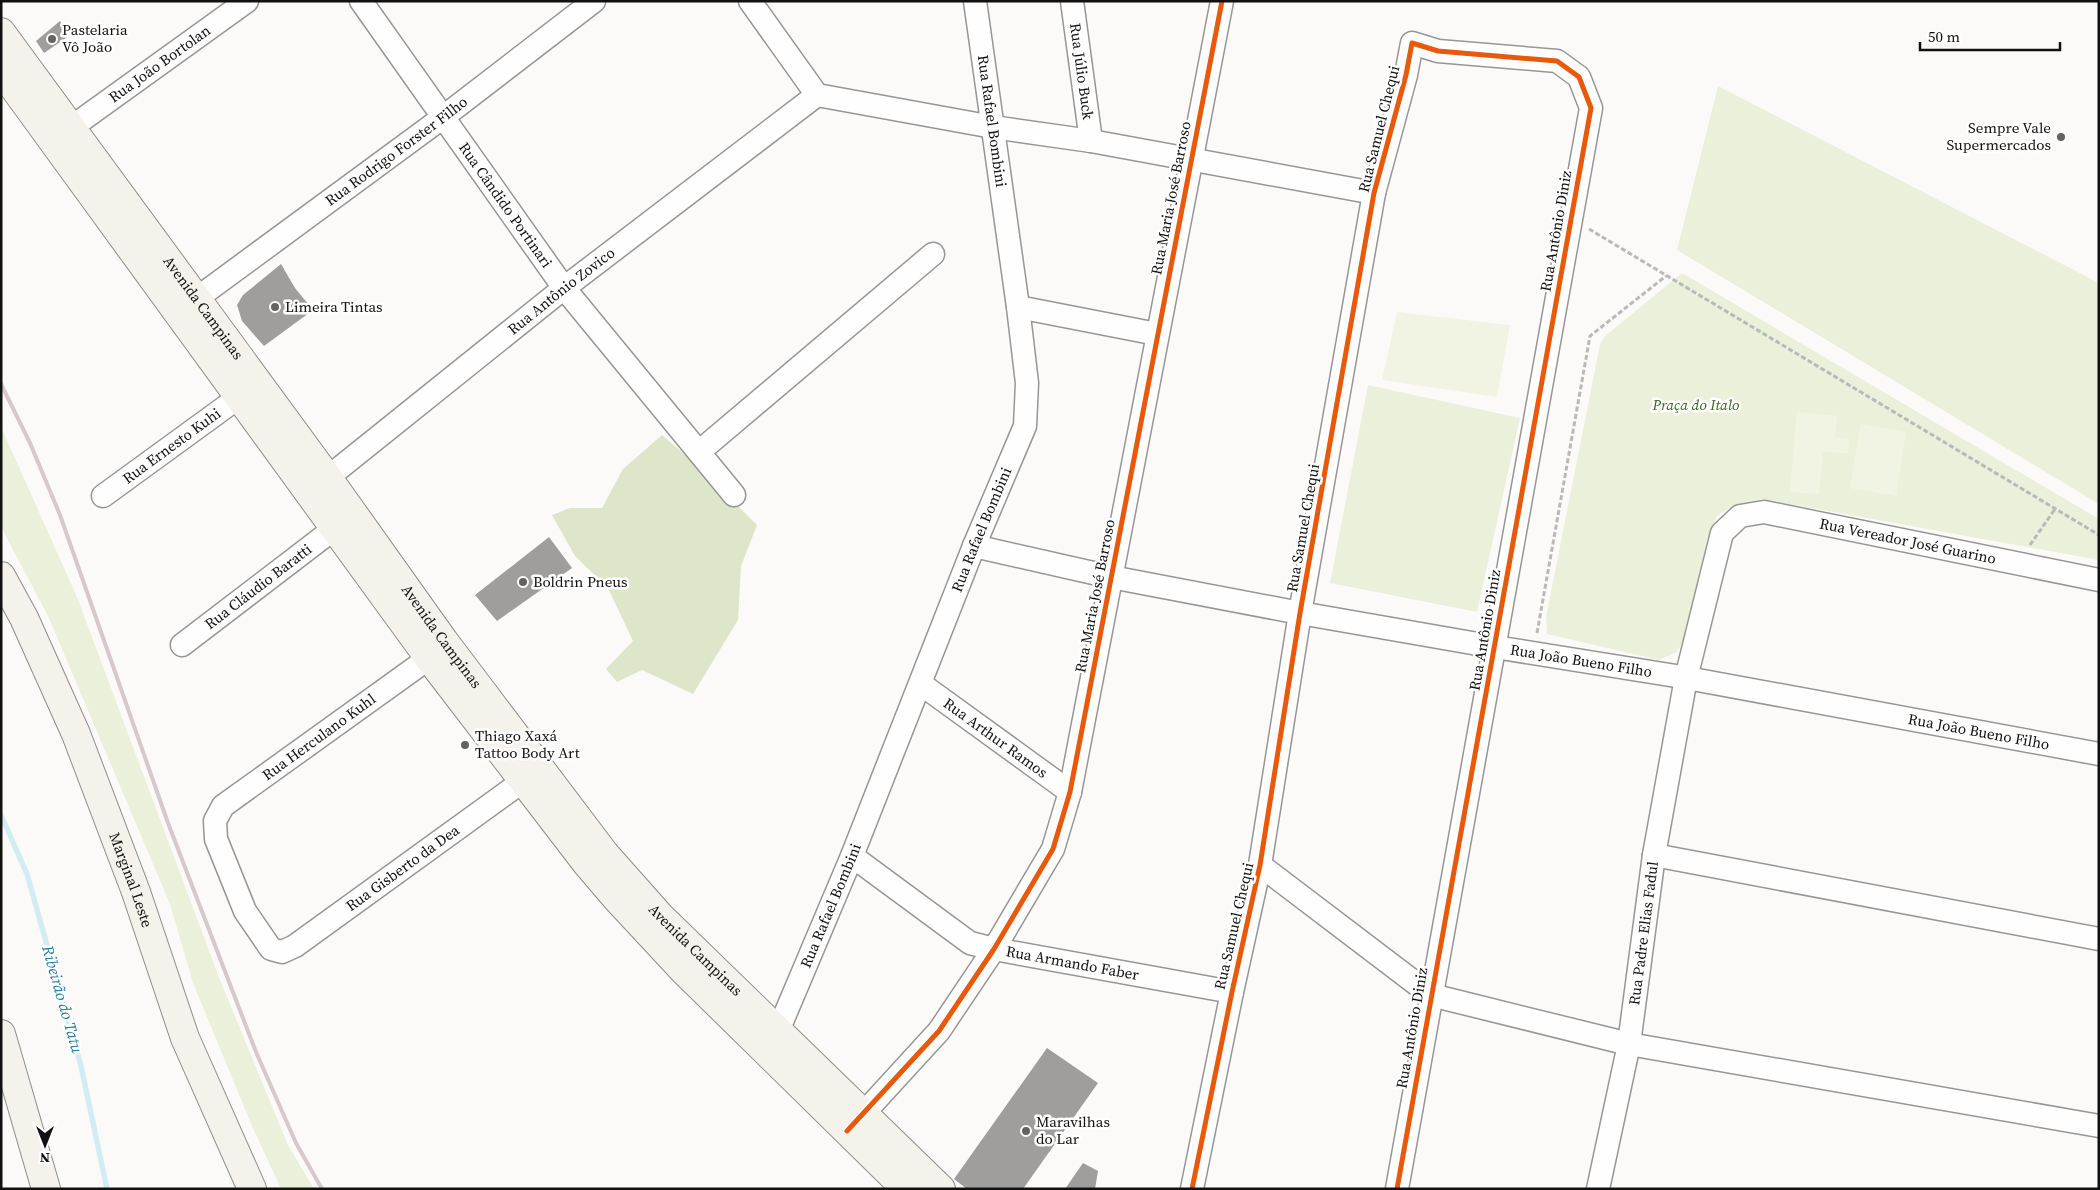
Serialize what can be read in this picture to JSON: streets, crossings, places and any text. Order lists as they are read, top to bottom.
{
  "streets": {
    "main road": ["Avenida Campinas", "Marginal Leste"],
    "street": [
      "Rua João Bortolan",
      "Rua Júlio Buck",
      "Rua Rafael Bombini",
      "Rua Samuel Chequi",
      "Rua Rodrigo Forster Filho",
      "Rua Maria José Barroso",
      "Rua Cândido Portinari",
      "Rua Antônio Diniz",
      "Rua Antônio Zovico",
      "Rua Ernesto Kuhi",
      "Rua Vereador José Guarino",
      "Rua Cláudio Baratti",
      "Rua João Bueno Filho",
      "Rua Herculano Kuhl",
      "Rua Arthur Ramos",
      "Rua Gisberto da Dea",
      "Rua Padre Elias Fadul",
      "Rua Armando Faber"
    ]
  },
  "crossings": [
    ["Rua João Bortolan", "Avenida Campinas"],
    ["Rua Rafael Bombini", "Avenida Campinas"],
    ["Rua Rafael Bombini", "Rua João Bueno Filho"],
    ["Rua Rafael Bombini", "Rua Arthur Ramos"],
    ["Rua Rafael Bombini", "Rua Armando Faber"],
    ["Rua Samuel Chequi", "Rua Antônio Diniz"],
    ["Rua Samuel Chequi", "Rua João Bueno Filho"],
    ["Rua Samuel Chequi", "Rua Armando Faber"],
    ["Rua Rodrigo Forster Filho", "Rua Cândido Portinari"],
    ["Rua Rodrigo Forster Filho", "Avenida Campinas"],
    ["Rua Maria José Barroso", "Avenida Campinas"],
    ["Rua Maria José Barroso", "Rua João Bueno Filho"],
    ["Rua Maria José Barroso", "Rua Arthur Ramos"],
    ["Rua Maria José Barroso", "Rua Armando Faber"],
    ["Rua Cândido Portinari", "Rua Antônio Zovico"],
    ["Rua Antônio Diniz", "Rua João Bueno Filho"],
    ["Rua Antônio Zovico", "Avenida Campinas"],
    ["Avenida Campinas", "Rua Ernesto Kuhi"],
    ["Avenida Campinas", "Rua Cláudio Baratti"],
    ["Avenida Campinas", "Rua Herculano Kuhl"],
    ["Avenida Campinas", "Rua Gisberto da Dea"],
    ["Rua Vereador José Guarino", "Rua Padre Elias Fadul"],
    ["Rua João Bueno Filho", "Rua Padre Elias Fadul"],
    ["Rua Herculano Kuhl", "Rua Gisberto da Dea"]
  ],
  "water": ["Ribeirão do Tatu"],
  "parks": ["Praça do Italo"],
  "places": [
    "Pastelaria Vô João",
    "Sempre Vale Supermercados",
    "Limeira Tintas",
    "Boldrin Pneus",
    "Thiago Xaxá Tattoo Body Art",
    "Maravilhas do Lar"
  ],
  "scale_bar": "50 m",
  "north": "bottom"
}
